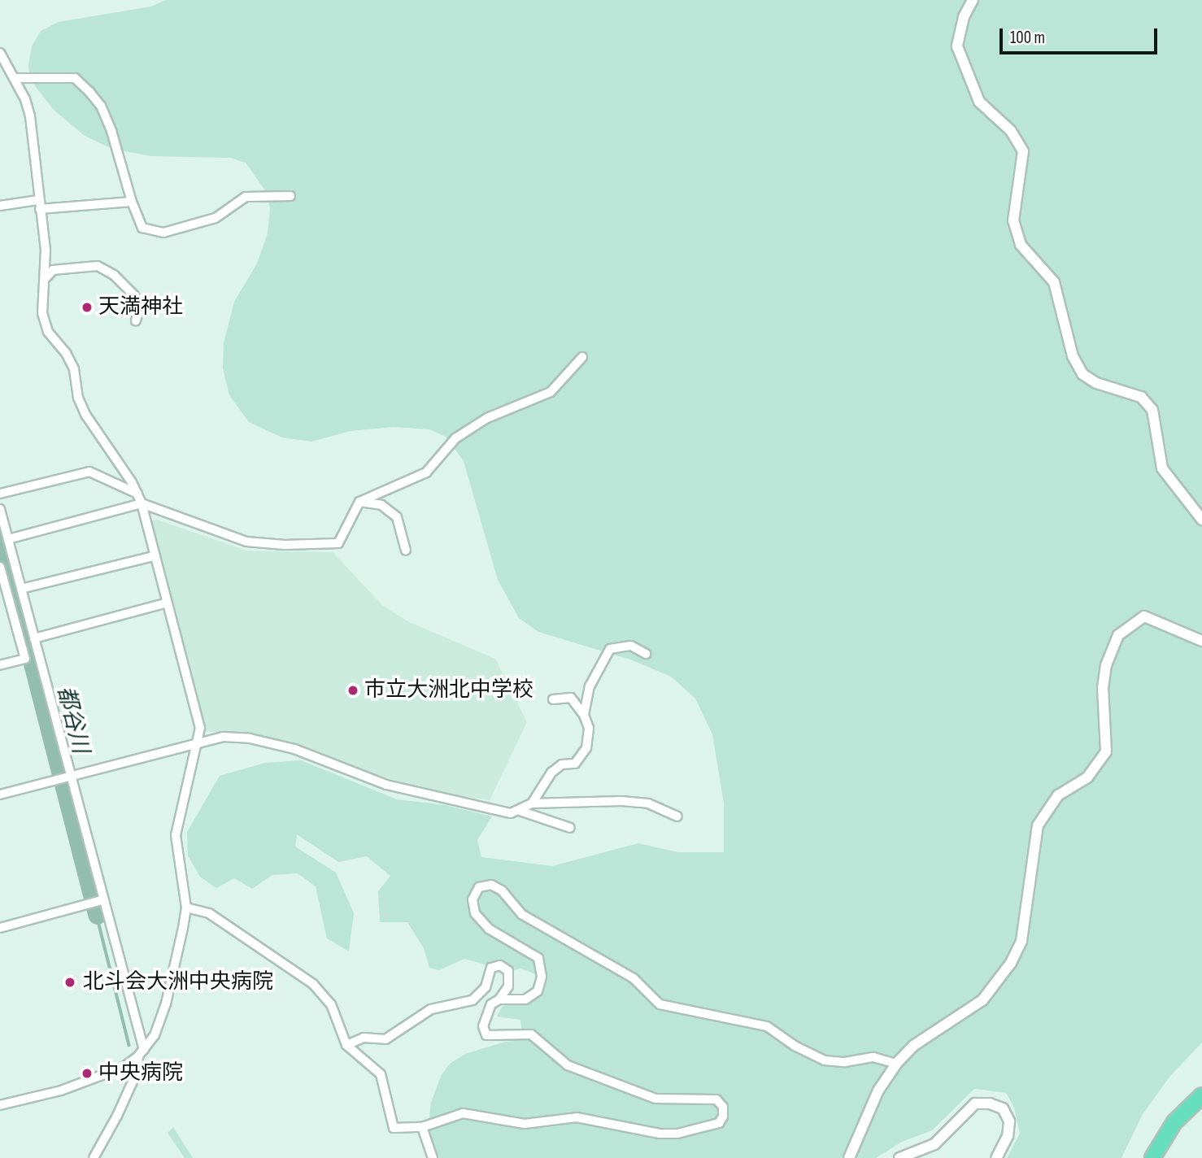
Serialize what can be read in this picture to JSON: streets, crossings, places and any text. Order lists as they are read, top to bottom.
{
  "water": ["都谷川"],
  "places": [
    "天満神社",
    "市立大洲北中学校",
    "北斗会大洲中央病院",
    "中央病院"
  ],
  "scale_bar": "100 m"
}
